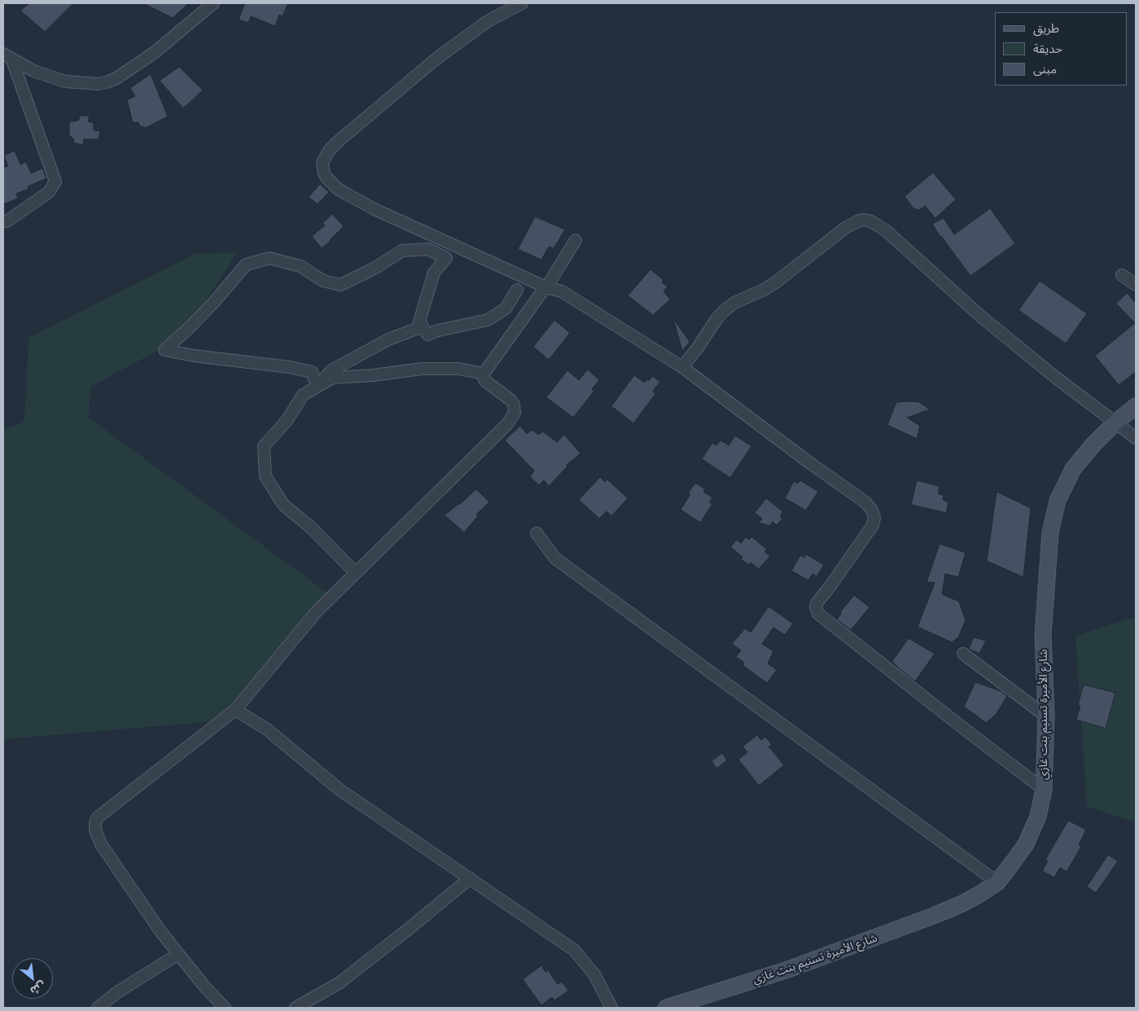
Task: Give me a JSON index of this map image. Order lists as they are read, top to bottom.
{
  "streets": {
    "main road": ["شارع الأميرة تسنيم بنت غازي"]
  },
  "legend": ["طريق", "حديقة", "مبنى"],
  "north": "bottom right"
}
